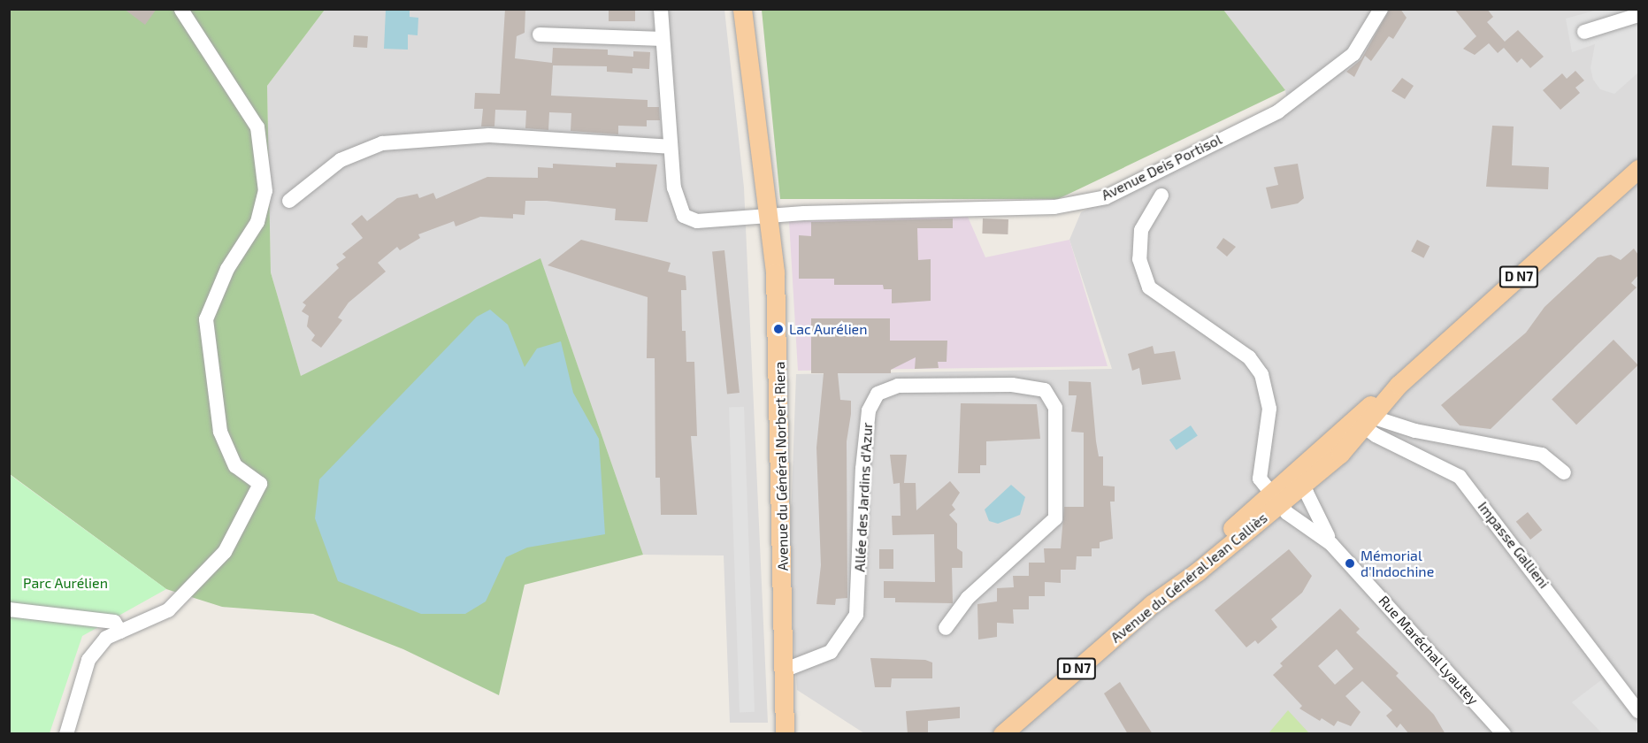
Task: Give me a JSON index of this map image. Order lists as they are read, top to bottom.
{
  "streets": {
    "main road": ["D N7", "Avenue du Général Norbert Riera", "Avenue du Général Jean Calliès"],
    "street": [
      "Avenue Deis Portisol",
      "Allée des Jardins d'Azur",
      "Impasse Gallieni",
      "Rue Maréchal Lyautey"
    ]
  },
  "crossings": [
    ["Avenue Deis Portisol", "Avenue du Général Norbert Riera"],
    ["D N7", "Impasse Gallieni"],
    ["D N7", "Avenue du Général Jean Calliès"],
    ["Avenue du Général Norbert Riera", "Allée des Jardins d'Azur"]
  ],
  "parks": ["Parc Aurélien"],
  "places": ["Lac Aurélien", "Mémorial d'Indochine"]
}
